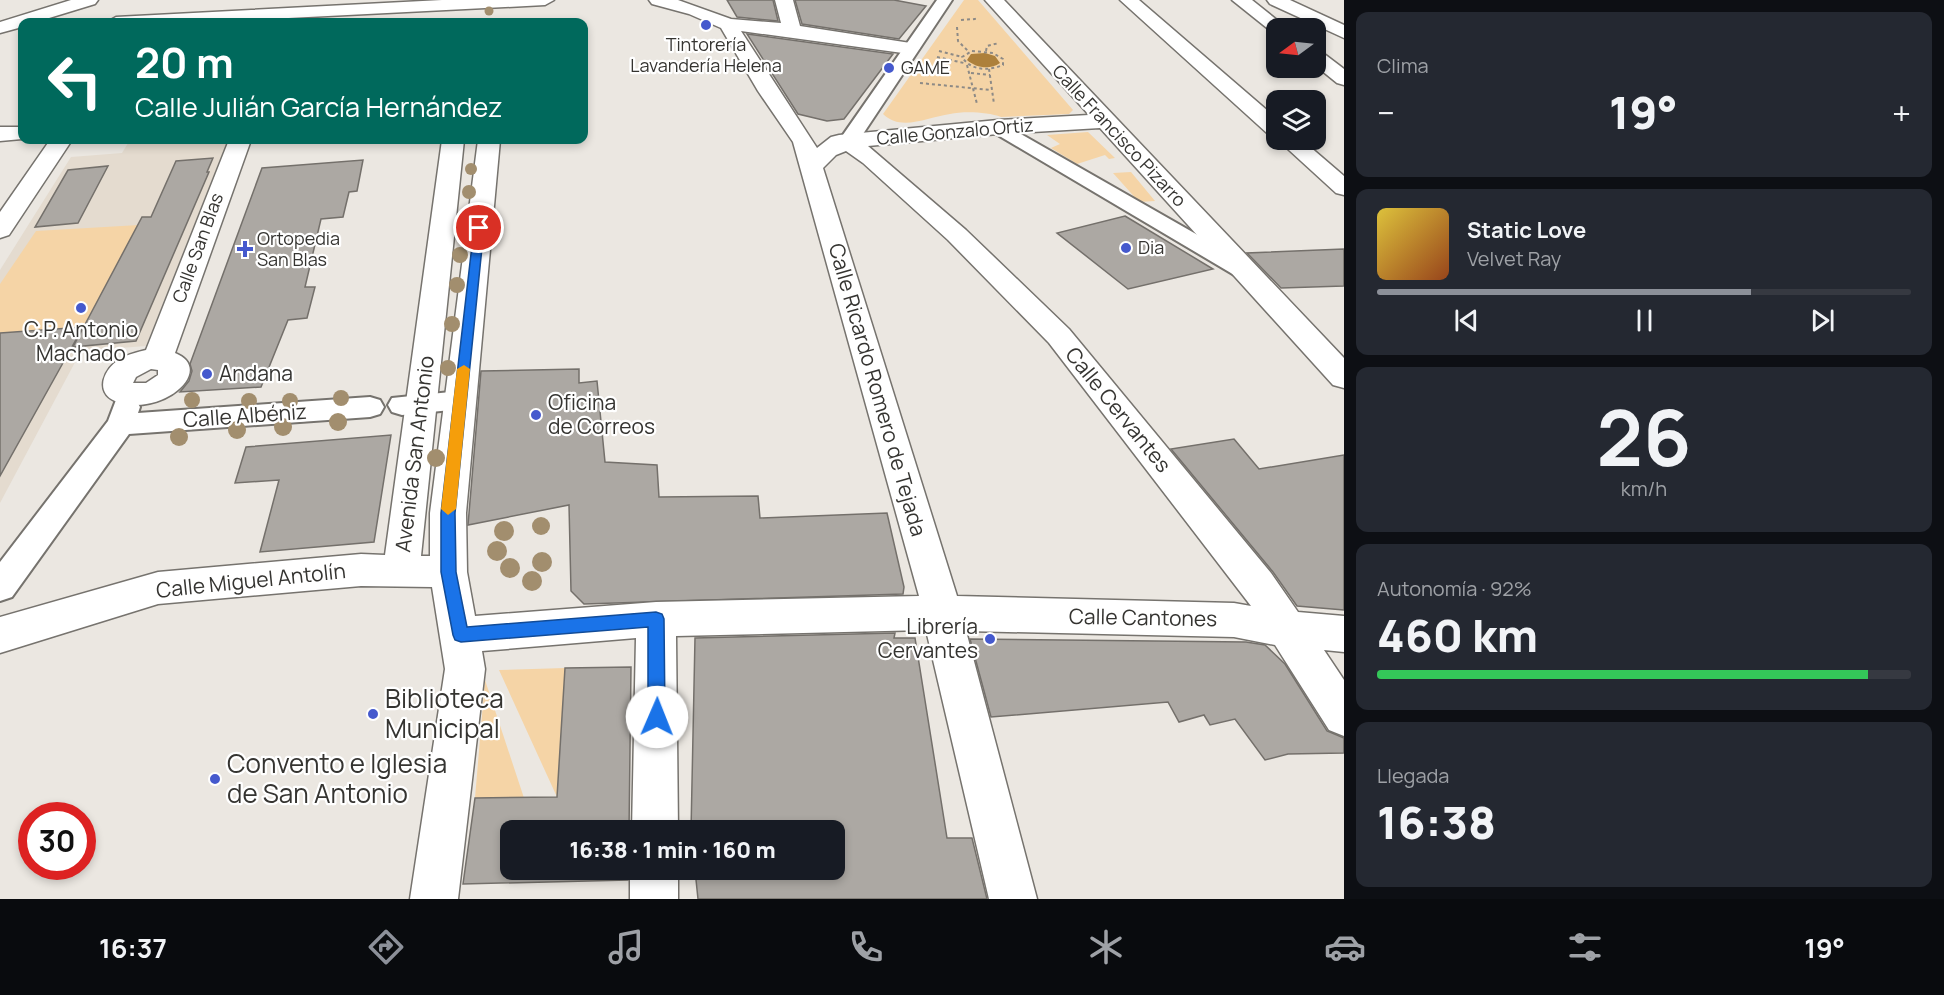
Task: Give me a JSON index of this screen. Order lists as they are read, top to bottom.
{
  "streets": {
    "street": [
      "Calle Gonzalo Ortiz",
      "Calle Francisco Pizarro",
      "Calle San Blas",
      "Calle Ricardo Romero de Tejada",
      "Calle Cervantes",
      "Calle Albéniz",
      "Avenida San Antonio",
      "Calle Miguel Antolín",
      "Calle Cantones"
    ]
  },
  "crossings": [
    ["Calle Gonzalo Ortiz", "Calle Francisco Pizarro"],
    ["Calle Gonzalo Ortiz", "Calle Cervantes"],
    ["Calle Ricardo Romero de Tejada", "Calle Cantones"],
    ["Calle Cervantes", "Calle Cantones"],
    ["Avenida San Antonio", "Calle Miguel Antolín"]
  ],
  "places": {
    "other": [
      "Tintorería Lavandería Helena",
      "GAME",
      "Dia",
      "C.P. Antonio Machado",
      "Andana",
      "Oficina de Correos",
      "Librería Cervantes",
      "Biblioteca Municipal",
      "Convento e Iglesia de San Antonio"
    ],
    "health": ["Ortopedia San Blas"]
  },
  "north": "left",
  "page": {
    "tile": [
      "Clima",
      ["26", "km/h"],
      ["Autonomía · 92%", "460 km"],
      ["Llegada", "16:38"]
    ],
    "turn": ["20 m", "Calle Julián García Hernández"],
    "heat": ["−", "19°", "+"],
    "song": ["Static Love", "Velvet Ray"],
    "limit": "30",
    "trip": "16:38 · 1 min · 160 m",
    "tabs": ["16:37", "19°"]
  }
}
